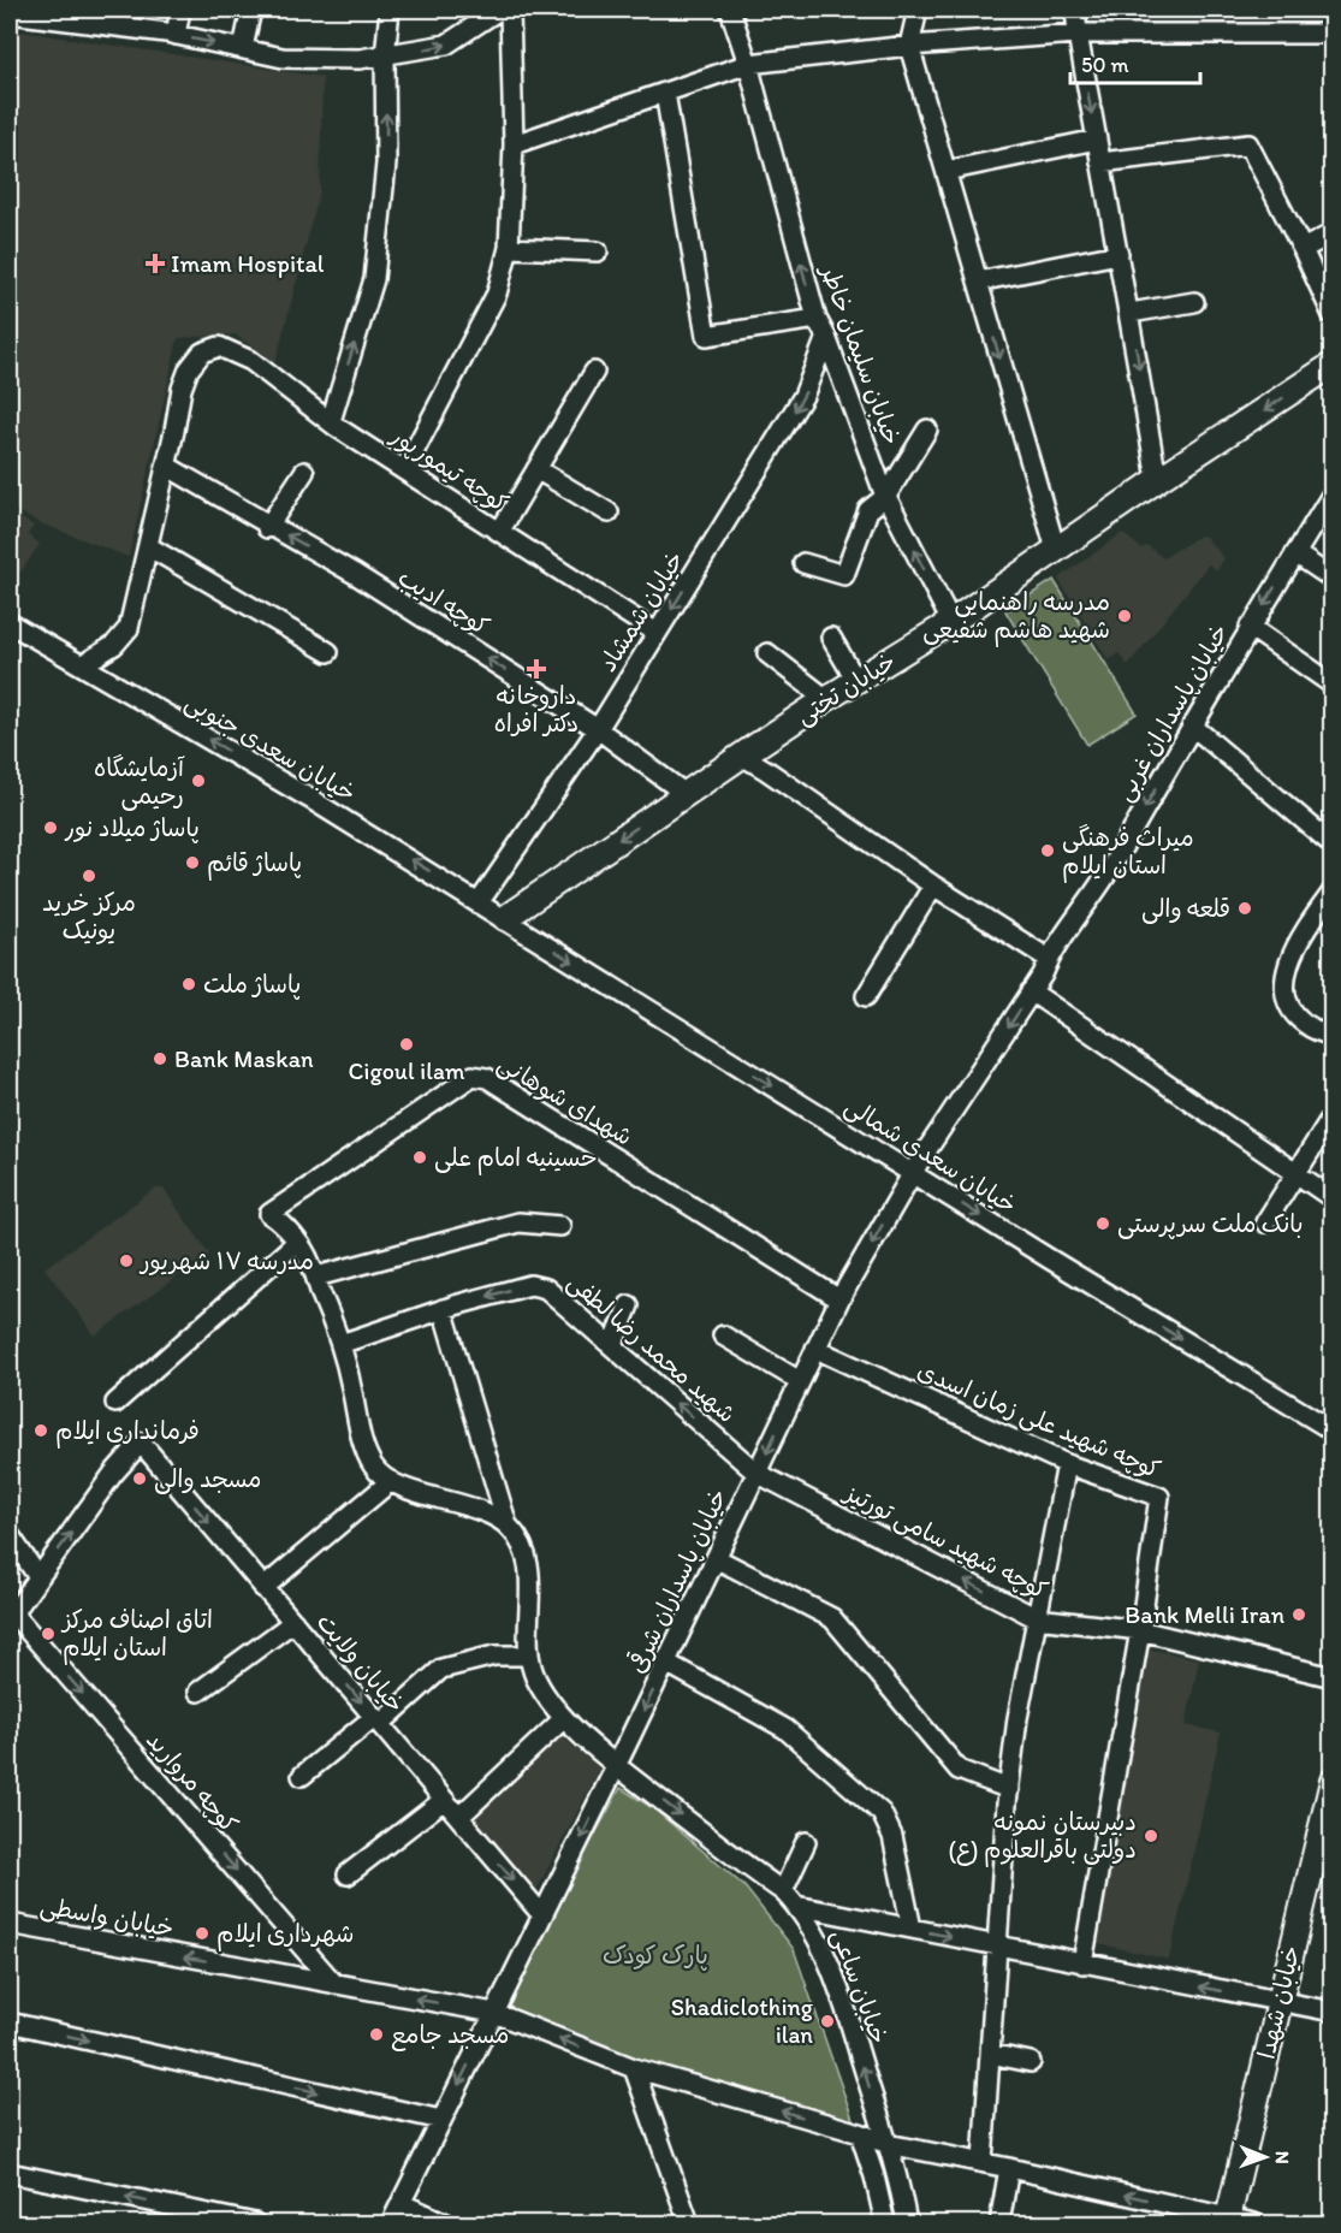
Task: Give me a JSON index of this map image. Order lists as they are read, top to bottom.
{
  "streets": {
    "main road": ["خیابان تختی", "خیابان شهدا"],
    "street": [
      "خیابان سلیمان خاطر",
      "کوچه تیمورپور",
      "کوچه ادیب",
      "خیابان شمشاد",
      "خیابان پاسداران غربی",
      "خیابان سعدی جنوبی",
      "شهدای شوهانی",
      "خیابان سعدی شمالی",
      "شهید محمد رضا لطفی",
      "کوچه شهید علی زمان اسدی",
      "کوچه شهید سامی تورتیز",
      "خیابان پاسداران شرقی",
      "خیابان ولایت",
      "کوچه مروارید",
      "خیابان واسطی",
      "خیابان ساعی"
    ]
  },
  "crossings": [
    ["خیابان سلیمان خاطر", "خیابان شمشاد"],
    ["خیابان سلیمان خاطر", "خیابان تختی"],
    ["کوچه تیمورپور", "کوچه ادیب"],
    ["کوچه تیمورپور", "خیابان شمشاد"],
    ["کوچه ادیب", "خیابان شمشاد"],
    ["کوچه ادیب", "خیابان تختی"],
    ["خیابان شمشاد", "خیابان سعدی جنوبی"],
    ["خیابان تختی", "خیابان سعدی جنوبی"],
    ["خیابان تختی", "خیابان سعدی شمالی"],
    ["خیابان پاسداران غربی", "خیابان سعدی شمالی"],
    ["خیابان پاسداران غربی", "خیابان پاسداران شرقی"],
    ["خیابان سعدی جنوبی", "خیابان سعدی شمالی"],
    ["شهدای شوهانی", "خیابان پاسداران شرقی"],
    ["خیابان سعدی شمالی", "خیابان پاسداران شرقی"],
    ["شهید محمد رضا لطفی", "کوچه شهید سامی تورتیز"],
    ["شهید محمد رضا لطفی", "خیابان پاسداران شرقی"],
    ["کوچه شهید علی زمان اسدی", "کوچه شهید سامی تورتیز"],
    ["کوچه شهید علی زمان اسدی", "خیابان پاسداران شرقی"],
    ["کوچه شهید سامی تورتیز", "خیابان پاسداران شرقی"],
    ["خیابان پاسداران شرقی", "خیابان ولایت"],
    ["خیابان پاسداران شرقی", "خیابان واسطی"],
    ["خیابان پاسداران شرقی", "خیابان ساعی"],
    ["کوچه مروارید", "خیابان واسطی"],
    ["خیابان واسطی", "خیابان ساعی"],
    ["خیابان واسطی", "خیابان شهدا"]
  ],
  "one_way": [
    "کوچه ادیب",
    "خیابان شمشاد",
    "خیابان تختی",
    "خیابان پاسداران غربی",
    "خیابان سعدی شمالی",
    "شهید محمد رضا لطفی",
    "کوچه مروارید"
  ],
  "parks": ["پارک کودک"],
  "places": {
    "health": ["Imam Hospital", "داروخانه دکتر افراه"],
    "other": [
      "مدرسه راهنمایی شهید هاشم شفیعی",
      "آزمایشگاه رحیمی",
      "پاساژ میلاد نور",
      "میراث فرهنگی استان ایلام",
      "پاساژ قائم",
      "مرکز خرید یونیک",
      "قلعه والی",
      "پاساژ ملت",
      "Cigoul ilam",
      "Bank Maskan",
      "حسینیه امام علی",
      "بانک ملت سرپرستی",
      "مدرسه ۱۷ شهریور",
      "فرمانداری ایلام",
      "مسجد والی",
      "Bank Melli Iran",
      "اتاق اصناف مرکز استان ایلام",
      "دبیرستان نمونه دولتی باقرالعلوم (ع)",
      "شهرداری ایلام",
      "Shadiclothing ilan",
      "مسجد جامع"
    ]
  },
  "scale_bar": "50 m",
  "north": "right"
}
